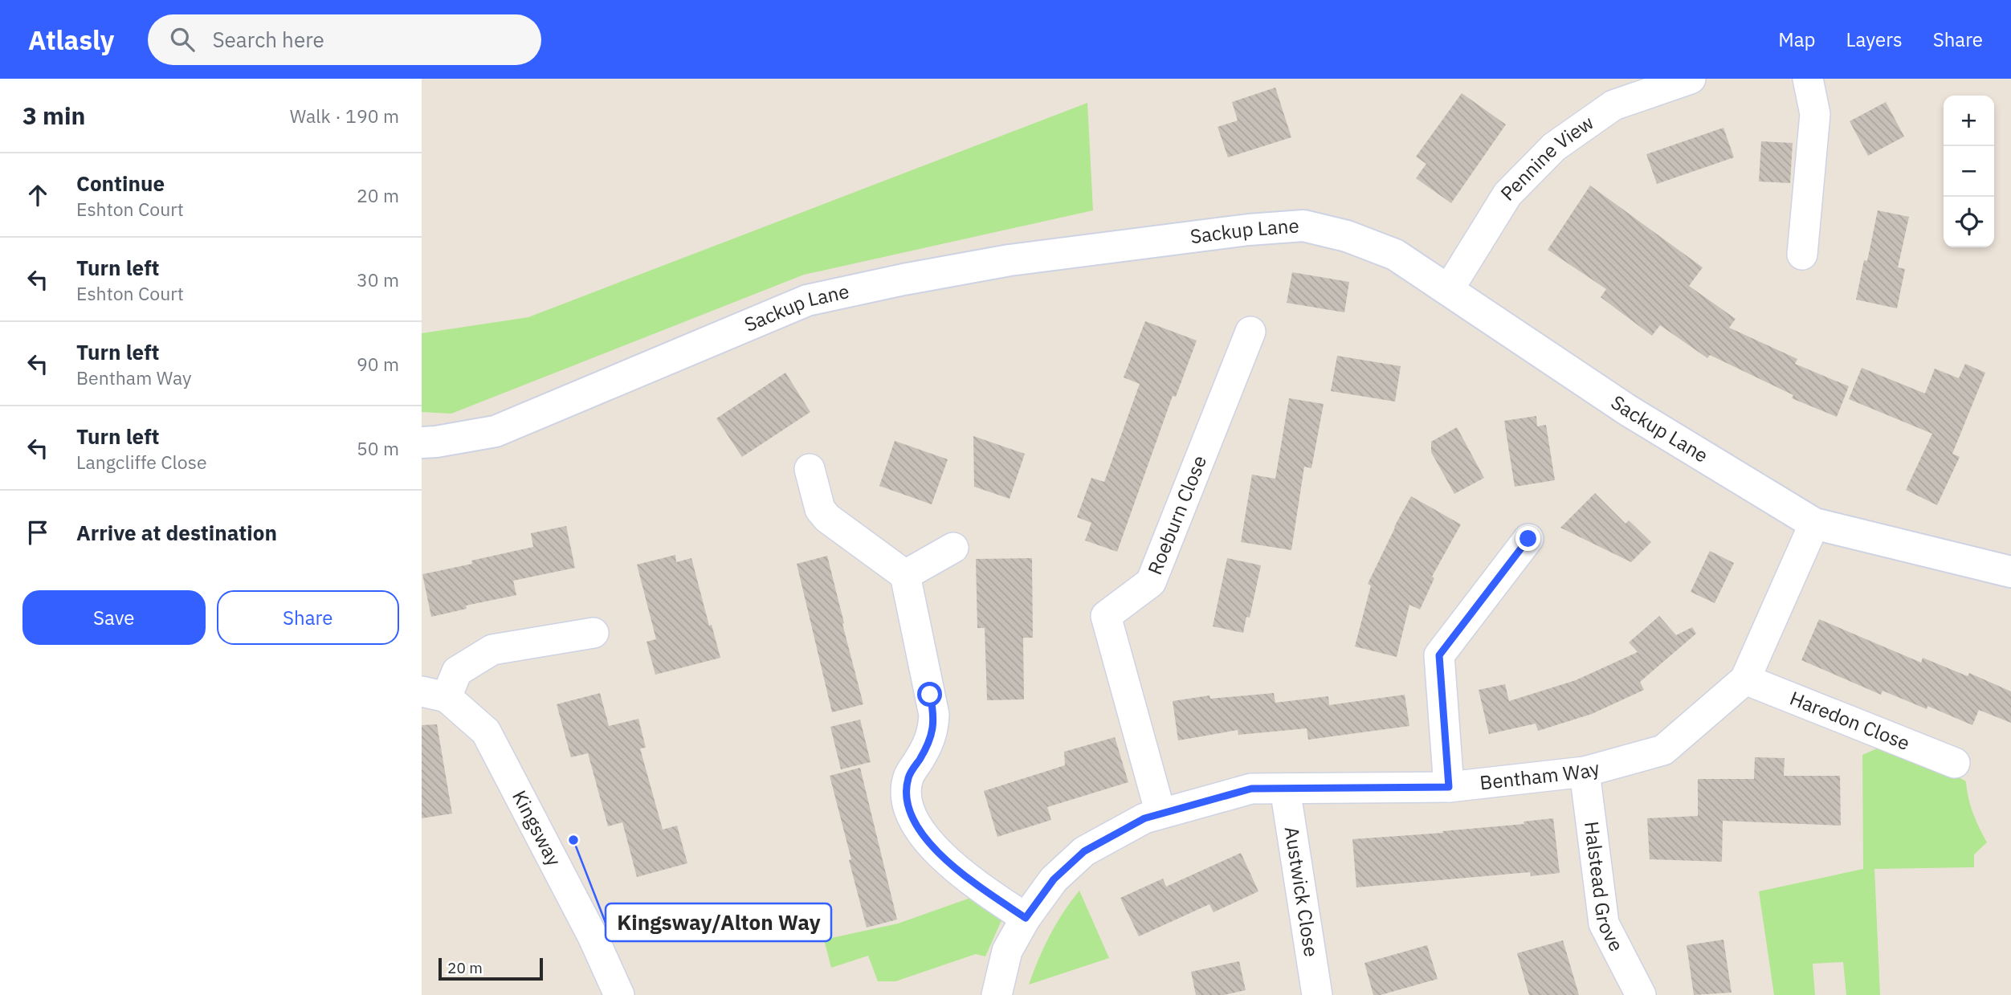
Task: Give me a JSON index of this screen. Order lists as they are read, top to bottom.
{
  "streets": {
    "street": [
      "Pennine View",
      "Sackup Lane",
      "Roeburn Close",
      "Haredon Close",
      "Bentham Way",
      "Kingsway",
      "Halstead Grove",
      "Austwick Close"
    ]
  },
  "crossings": [
    ["Pennine View", "Sackup Lane"],
    ["Sackup Lane", "Bentham Way"],
    ["Roeburn Close", "Bentham Way"],
    ["Haredon Close", "Bentham Way"],
    ["Bentham Way", "Halstead Grove"],
    ["Bentham Way", "Austwick Close"]
  ],
  "places": ["Kingsway/Alton Way"],
  "scale_bar": "20 m",
  "page": {
    "header": "Atlasly",
    "search": "Search here",
    "nav": ["Map", "Layers", "Share"],
    "heading": ["3 min", "Walk · 190 m"],
    "map_buttons": ["+", "−"],
    "list": [
      ["Continue", "Eshton Court", "20 m"],
      ["Turn left", "Eshton Court", "30 m"],
      ["Turn left", "Bentham Way", "90 m"],
      ["Turn left", "Langcliffe Close", "50 m"],
      "Arrive at destination"
    ],
    "buttons": ["Save", "Share"],
    "scale": "20 m"
  }
}
